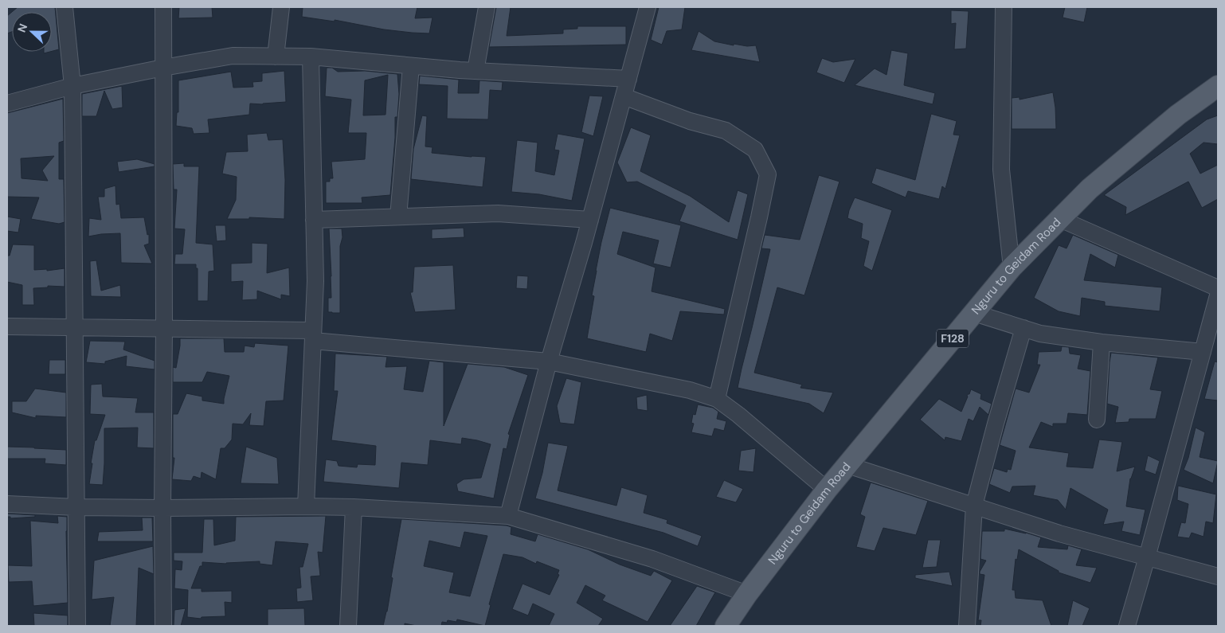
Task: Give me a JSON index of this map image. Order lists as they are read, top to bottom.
{
  "streets": {
    "main road": ["Nguru to Geidam Road", "F128"]
  },
  "north": "left"
}
